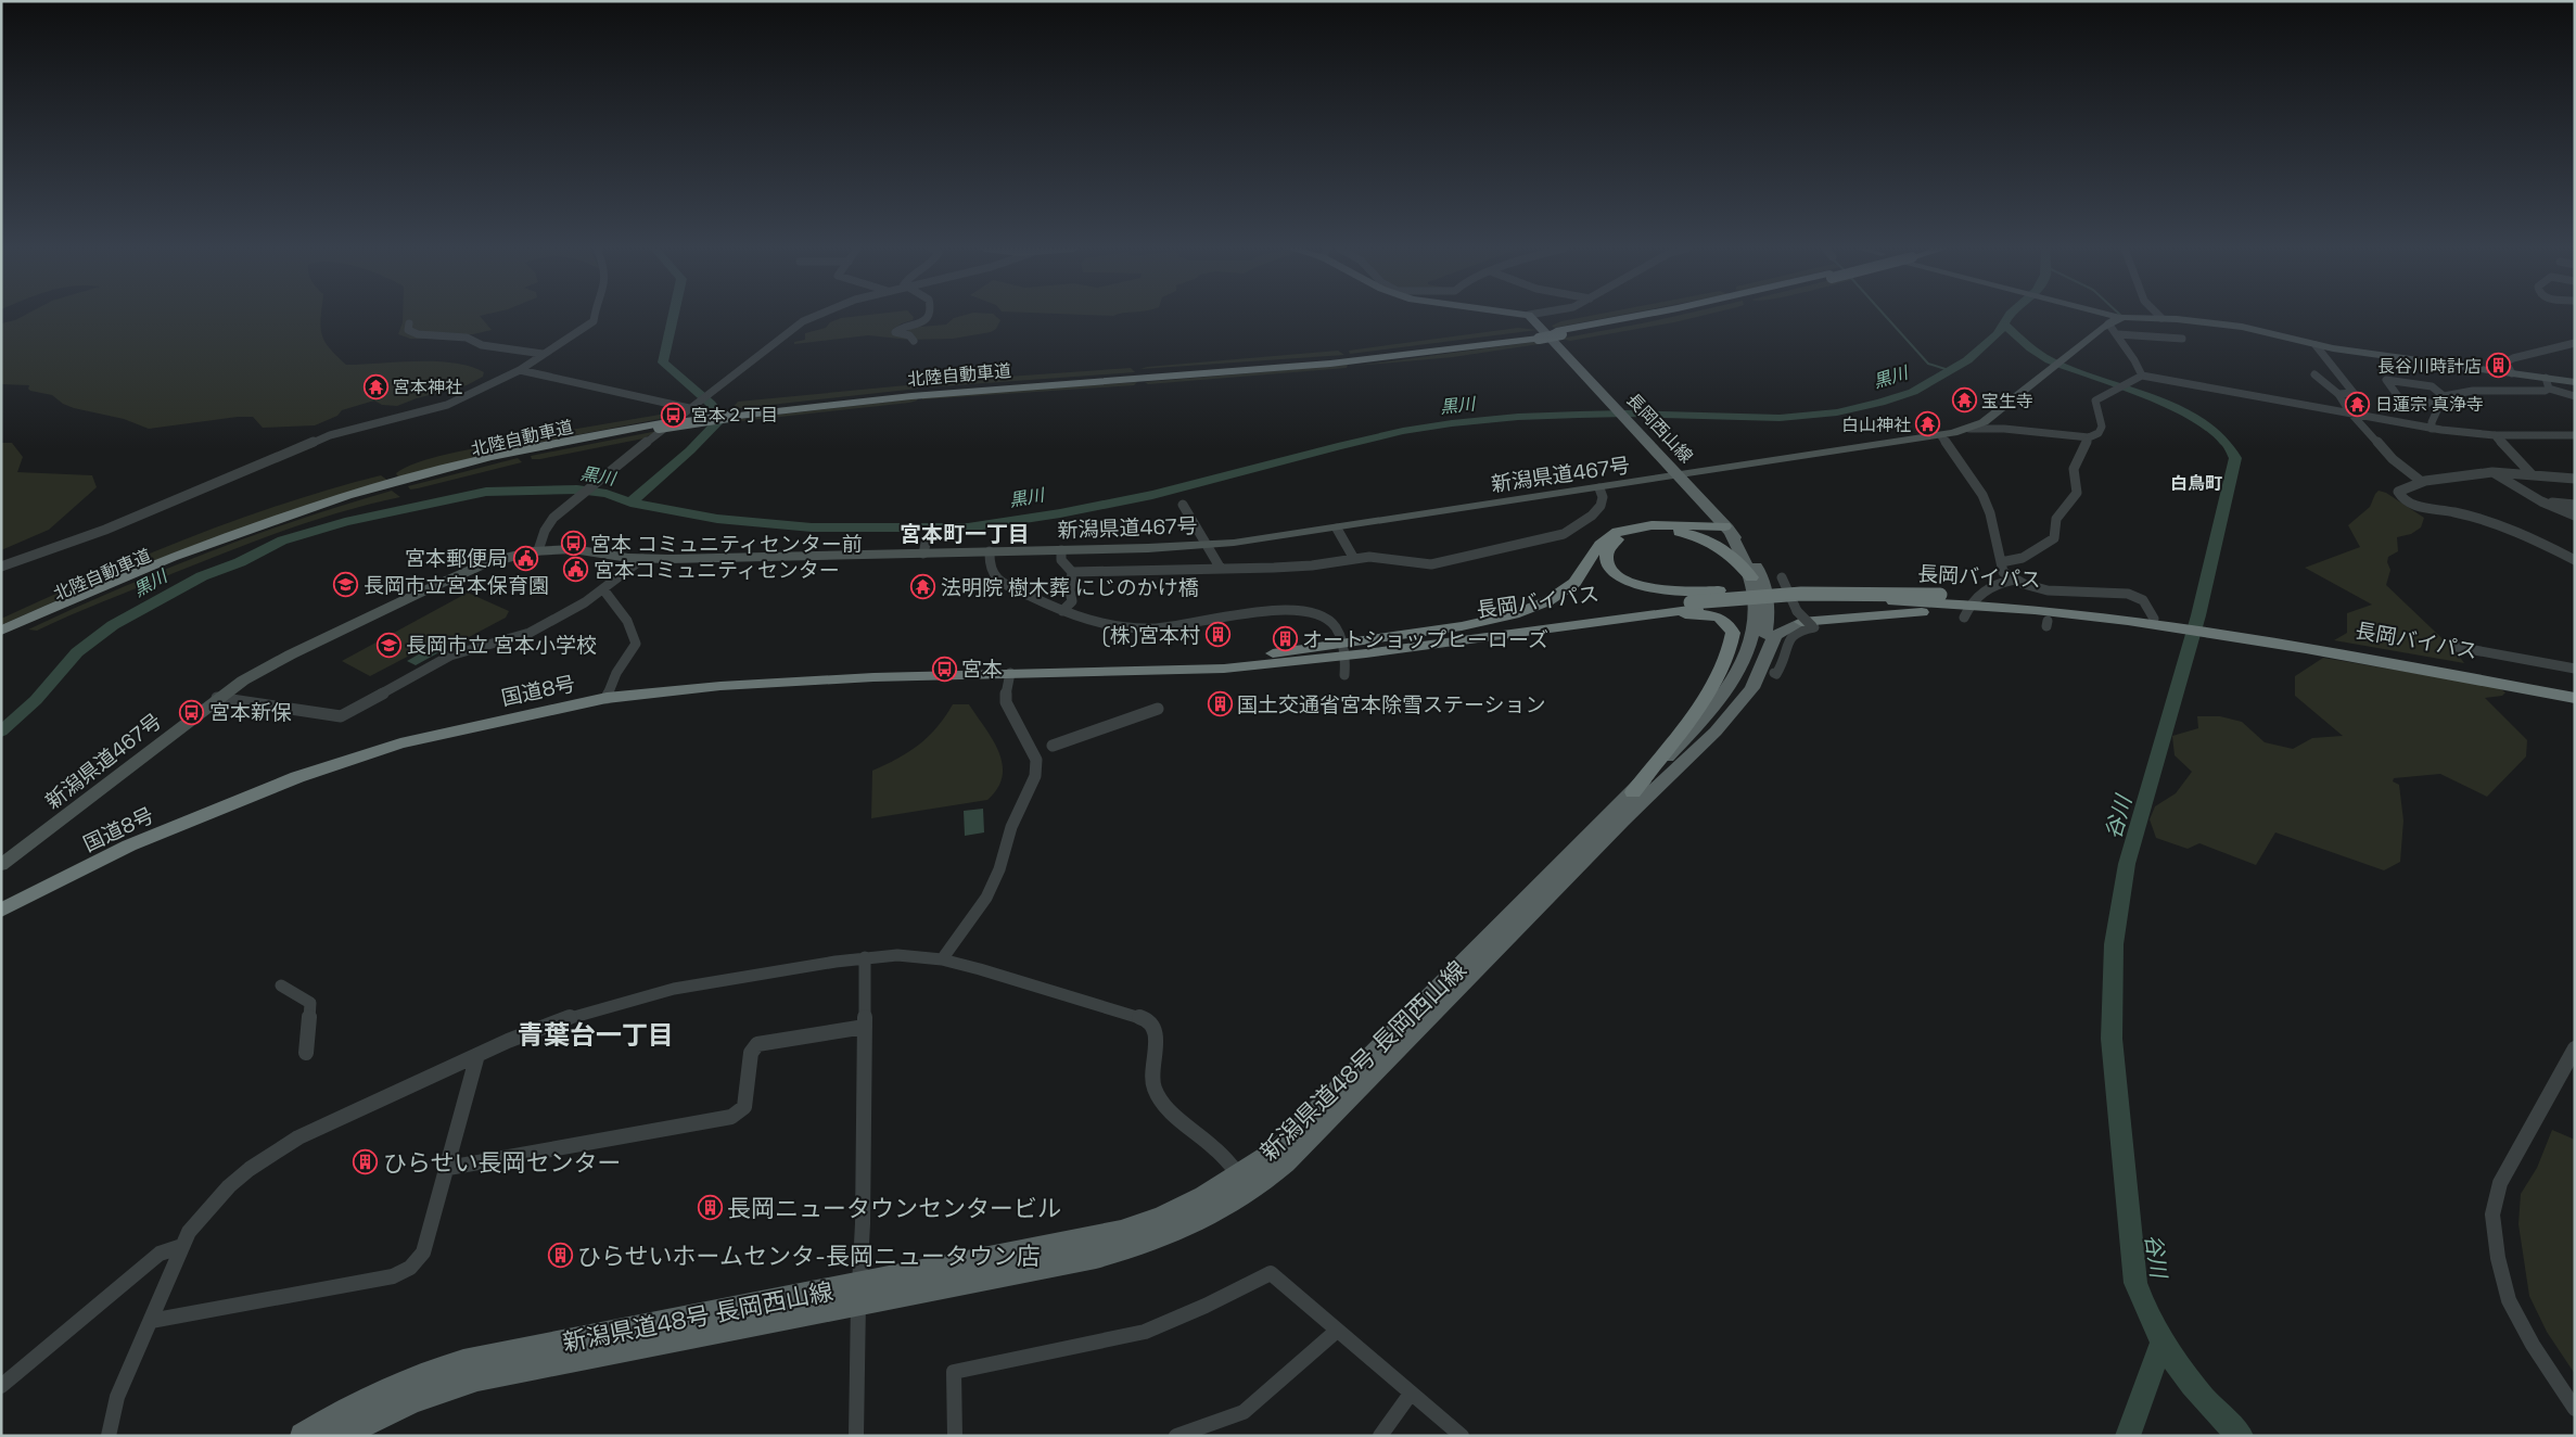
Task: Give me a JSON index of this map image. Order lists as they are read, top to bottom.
{
  "streets": {
    "highway": ["北陸自動車道", "長岡バイパス", "国道8号"],
    "main road": ["長岡西山線", "新潟県道467号", "新潟県道48号 長岡西山線"]
  },
  "crossings": [
    ["長岡西山線", "新潟県道467号"],
    ["長岡西山線", "新潟県道48号 長岡西山線"],
    ["長岡バイパス", "国道8号"]
  ],
  "districts": ["白鳥町", "宮本町一丁目", "青葉台一丁目"],
  "water": ["黒川", "谷川"],
  "places": {
    "building": [
      "長谷川時計店",
      "(株)宮本村",
      "オートショップヒーローズ",
      "国土交通省宮本除雪ステーション",
      "ひらせい長岡センター",
      "長岡ニュータウンセンタービル",
      "ひらせいホームセンタ-長岡ニュータウン店"
    ],
    "temple": [
      "宮本神社",
      "宝生寺",
      "日蓮宗 真浄寺",
      "白山神社",
      "法明院 樹木葬 にじのかけ橋"
    ],
    "bus stop": [
      "宮本２丁目",
      "宮本 コミュニティセンター前",
      "宮本",
      "宮本新保"
    ],
    "public building": ["宮本郵便局", "宮本コミュニティセンター"],
    "school or university": ["長岡市立宮本保育園", "長岡市立 宮本小学校"]
  }
}
